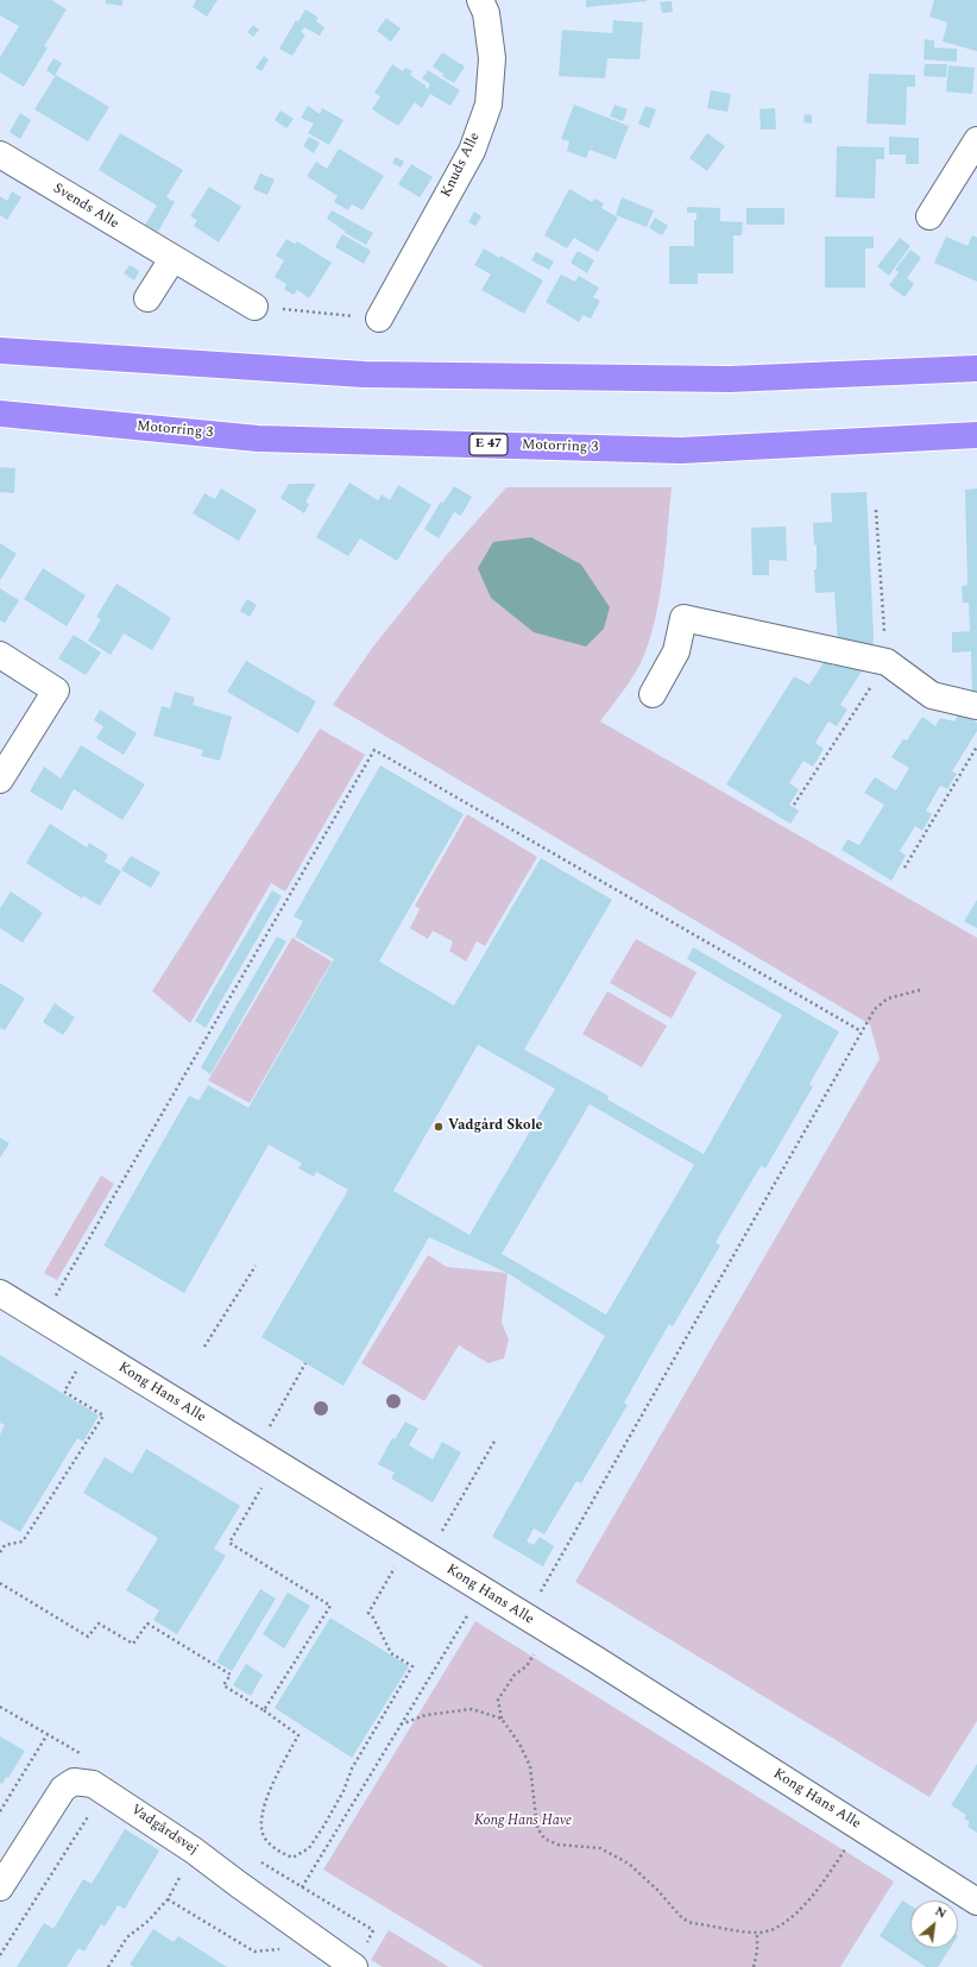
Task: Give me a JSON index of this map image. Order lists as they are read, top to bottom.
{
  "streets": {
    "highway": ["Motorring 3", "E 47"],
    "street": [
      "Knuds Alle",
      "Svends Alle",
      "Kong Hans Alle",
      "Vadgårdsvej"
    ]
  },
  "parks": ["Kong Hans Have"],
  "places": ["Vadgård Skole"],
  "north": "top right"
}
